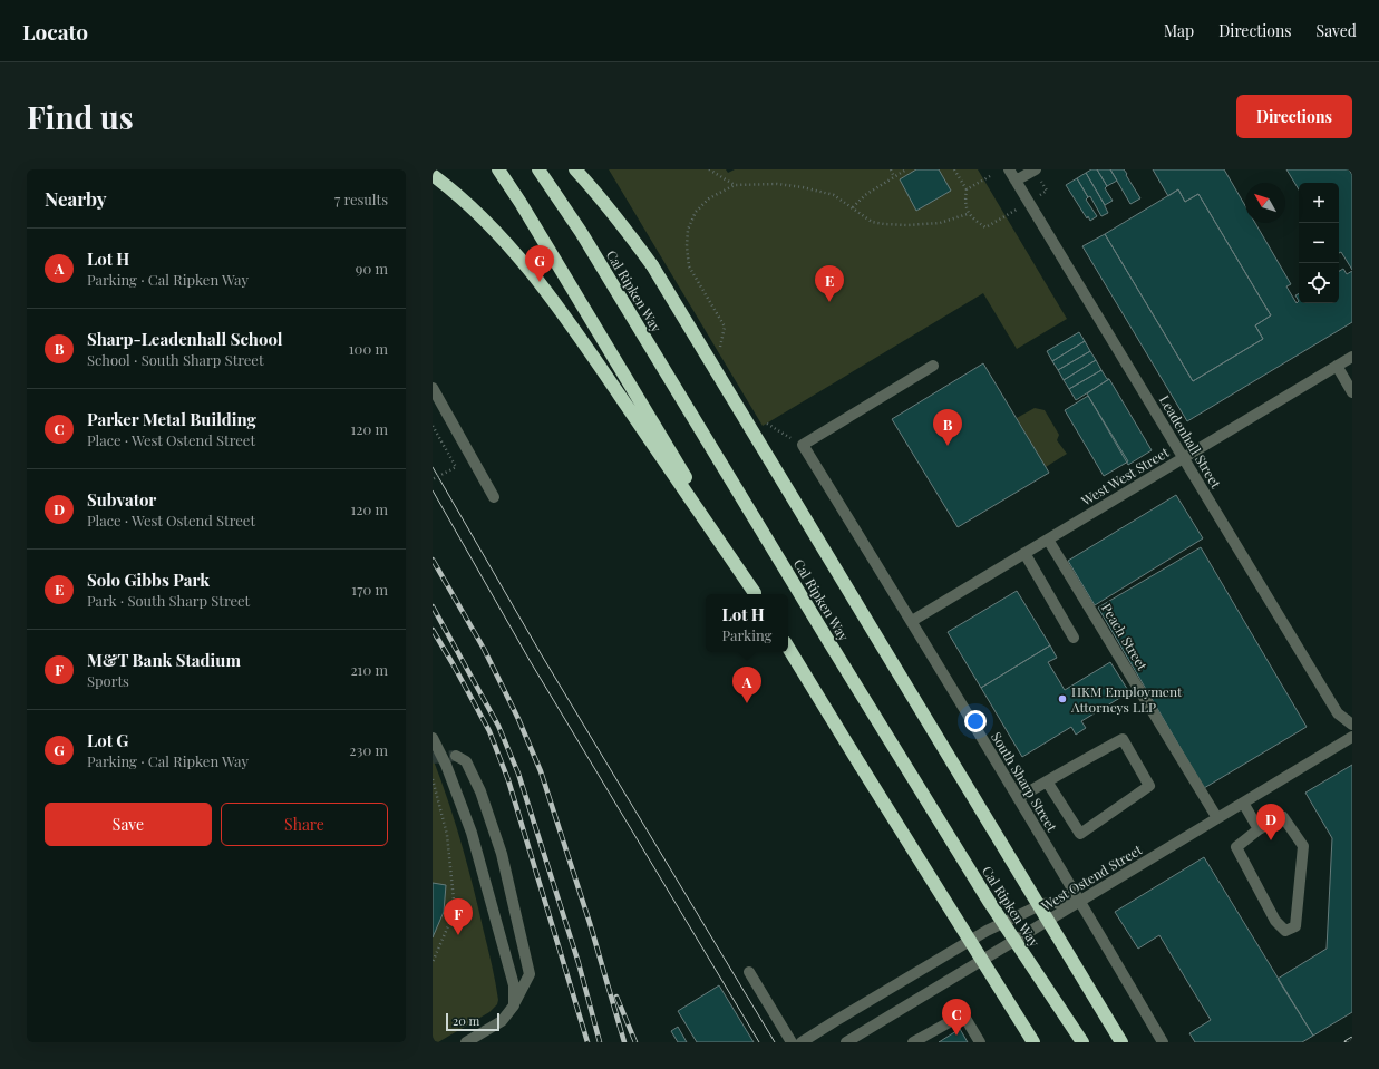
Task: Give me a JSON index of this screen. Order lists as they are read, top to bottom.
{
  "streets": {
    "highway": ["Cal Ripken Way"],
    "street": [
      "Leadenhall Street",
      "West West Street",
      "Peach Street",
      "South Sharp Street",
      "West Ostend Street"
    ]
  },
  "crossings": [
    ["Leadenhall Street", "West West Street"],
    ["West West Street", "Peach Street"],
    ["West West Street", "South Sharp Street"],
    ["Peach Street", "West Ostend Street"],
    ["South Sharp Street", "West Ostend Street"]
  ],
  "places": ["HKM Employment Attorneys LLP"],
  "scale_bar": "20 m",
  "north": "top left",
  "page": {
    "header": "Locato",
    "nav": ["Map", "Directions", "Saved"],
    "buttons": [
      "Directions",
      ["Save", "Share"]
    ],
    "title": "Find us",
    "heading": ["Nearby", "7 results"],
    "map_buttons": ["+", "−"],
    "list": [
      {
        "mark": "A",
        "name": "Lot H",
        "note": "Parking · Cal Ripken Way",
        "value": "90 m"
      },
      {
        "mark": "B",
        "name": "Sharp-Leadenhall School",
        "note": "School · South Sharp Street",
        "value": "100 m"
      },
      {
        "mark": "C",
        "name": "Parker Metal Building",
        "note": "Place · West Ostend Street",
        "value": "120 m"
      },
      {
        "mark": "D",
        "name": "Subvator",
        "note": "Place · West Ostend Street",
        "value": "120 m"
      },
      {
        "mark": "E",
        "name": "Solo Gibbs Park",
        "note": "Park · South Sharp Street",
        "value": "170 m"
      },
      {
        "mark": "F",
        "name": "M&T Bank Stadium",
        "note": "Sports",
        "value": "210 m"
      },
      {
        "mark": "G",
        "name": "Lot G",
        "note": "Parking · Cal Ripken Way",
        "value": "230 m"
      }
    ],
    "pins": [
      "G",
      "E",
      "B",
      "A",
      "D",
      "F",
      "C"
    ],
    "popup": ["Lot H", "Parking"],
    "scale": "20 m"
  }
}
